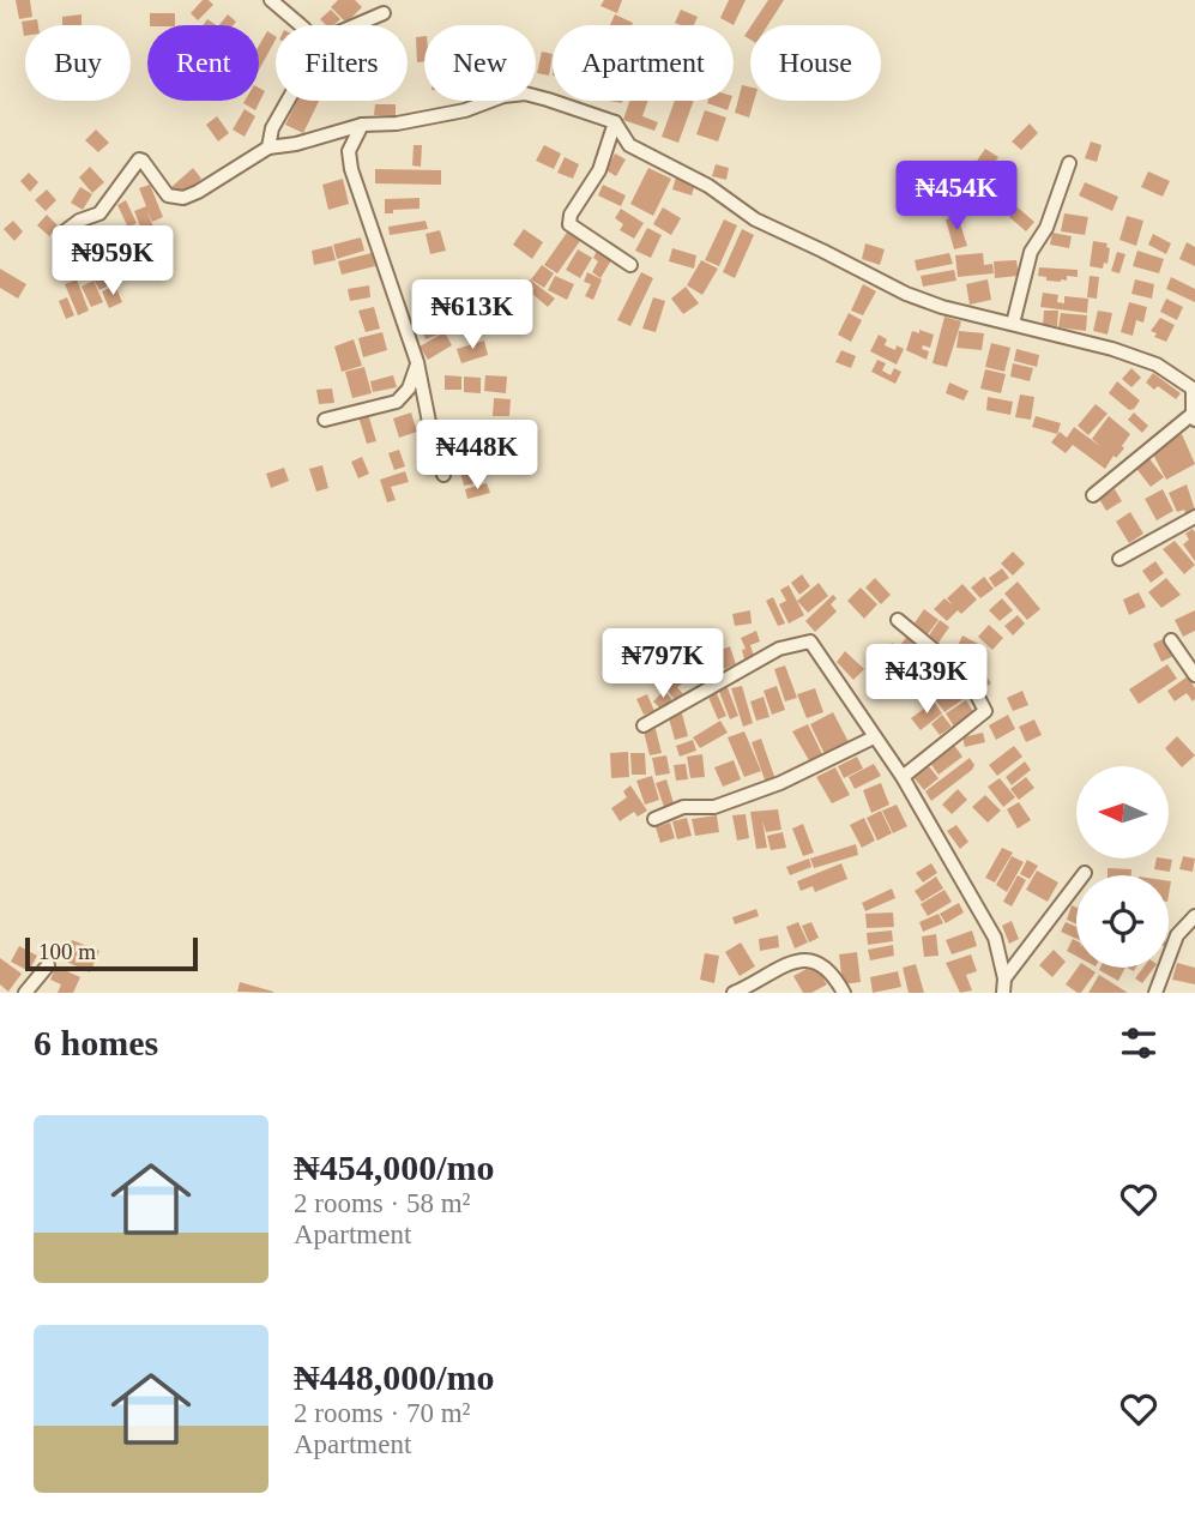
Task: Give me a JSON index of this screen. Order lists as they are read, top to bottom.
{
  "scale_bar": "100 m",
  "north": "left",
  "page": {
    "chip": [
      "Buy",
      "Rent",
      "Filters",
      "New",
      "Apartment",
      "House"
    ],
    "price": [
      "₦454K",
      "₦959K",
      "₦613K",
      "₦448K",
      "₦797K",
      "₦439K"
    ],
    "scale": "100 m",
    "heading": "6 homes",
    "list": [
      {
        "name": "₦454,000/mo",
        "note": "2 rooms · 58 m² · Apartment"
      },
      {
        "name": "₦448,000/mo",
        "note": "2 rooms · 70 m² · Apartment"
      }
    ]
  }
}
